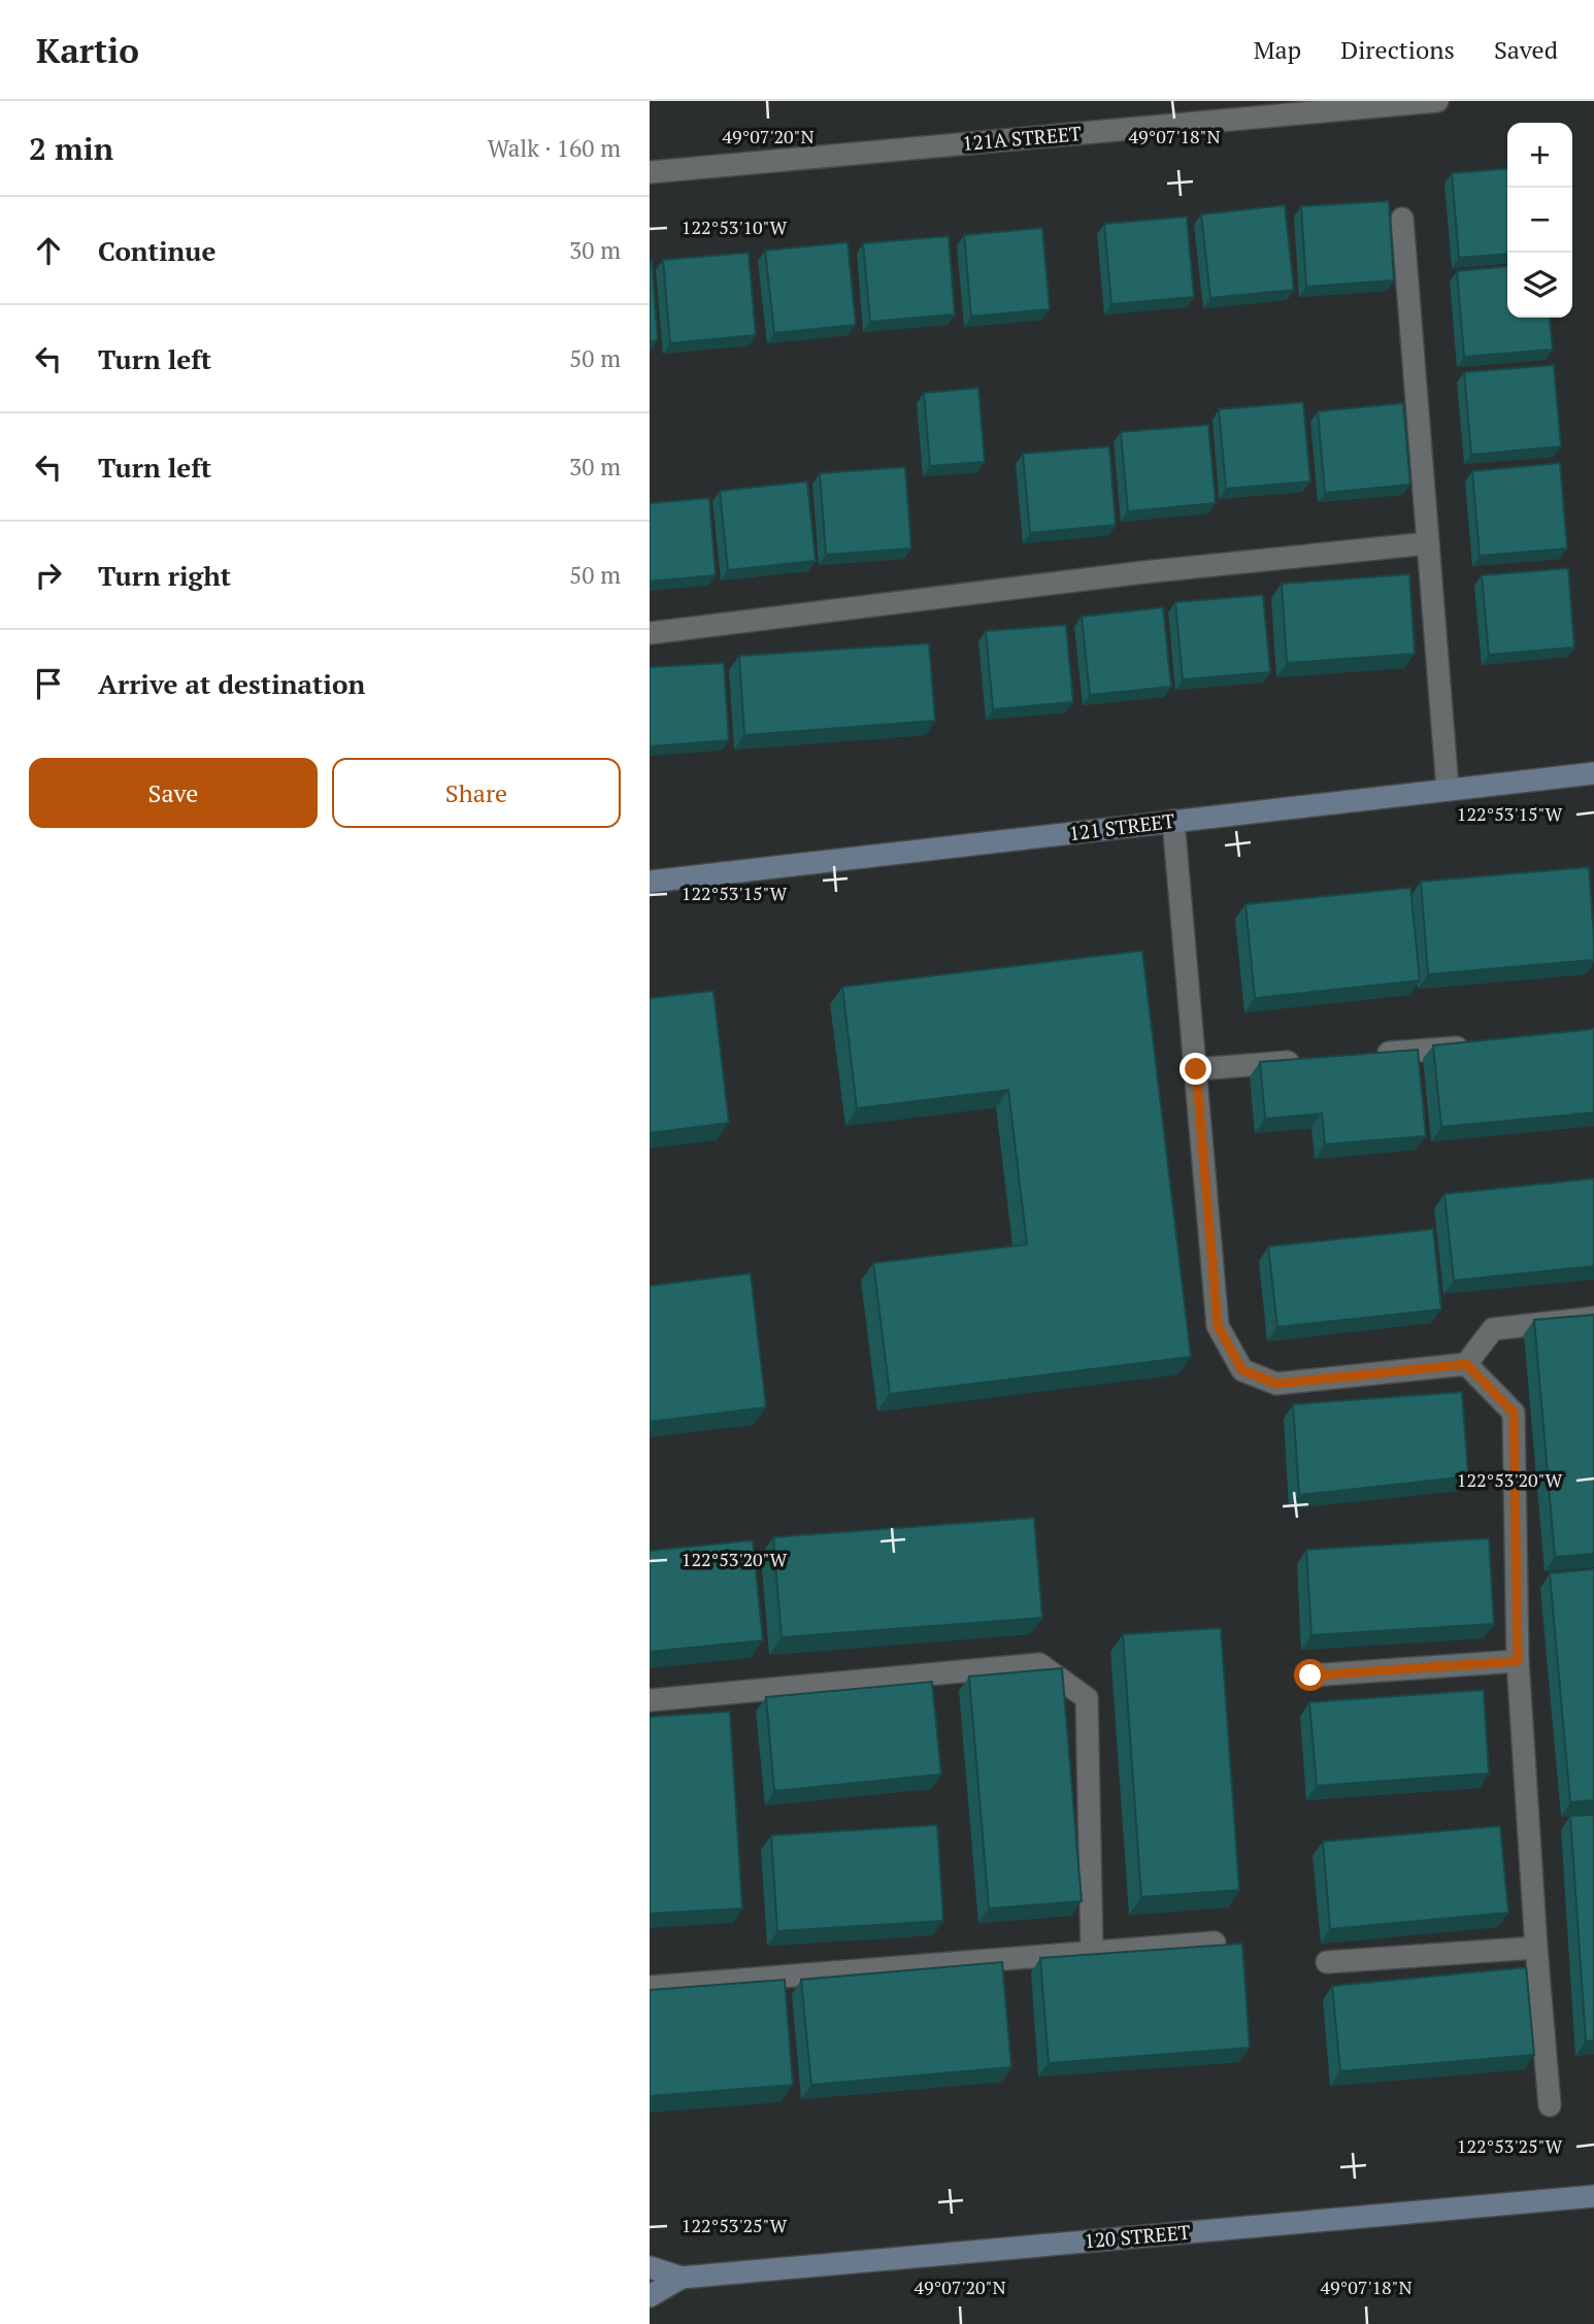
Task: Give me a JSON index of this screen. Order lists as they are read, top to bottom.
{
  "streets": {
    "main road": ["121 STREET", "120 STREET"],
    "street": ["121A STREET"]
  },
  "page": {
    "header": "Kartio",
    "nav": ["Map", "Directions", "Saved"],
    "heading": ["2 min", "Walk · 160 m"],
    "map_buttons": ["+", "−"],
    "list": [
      ["Continue", "30 m"],
      ["Turn left", "50 m"],
      ["Turn left", "30 m"],
      ["Turn right", "50 m"],
      "Arrive at destination"
    ],
    "buttons": ["Save", "Share"]
  },
  "coordinates": [
    "49°07'20\"N",
    "49°07'18\"N",
    "122°53'10\"W",
    "122°53'15\"W",
    "122°53'20\"W",
    "122°53'25\"W"
  ]
}
